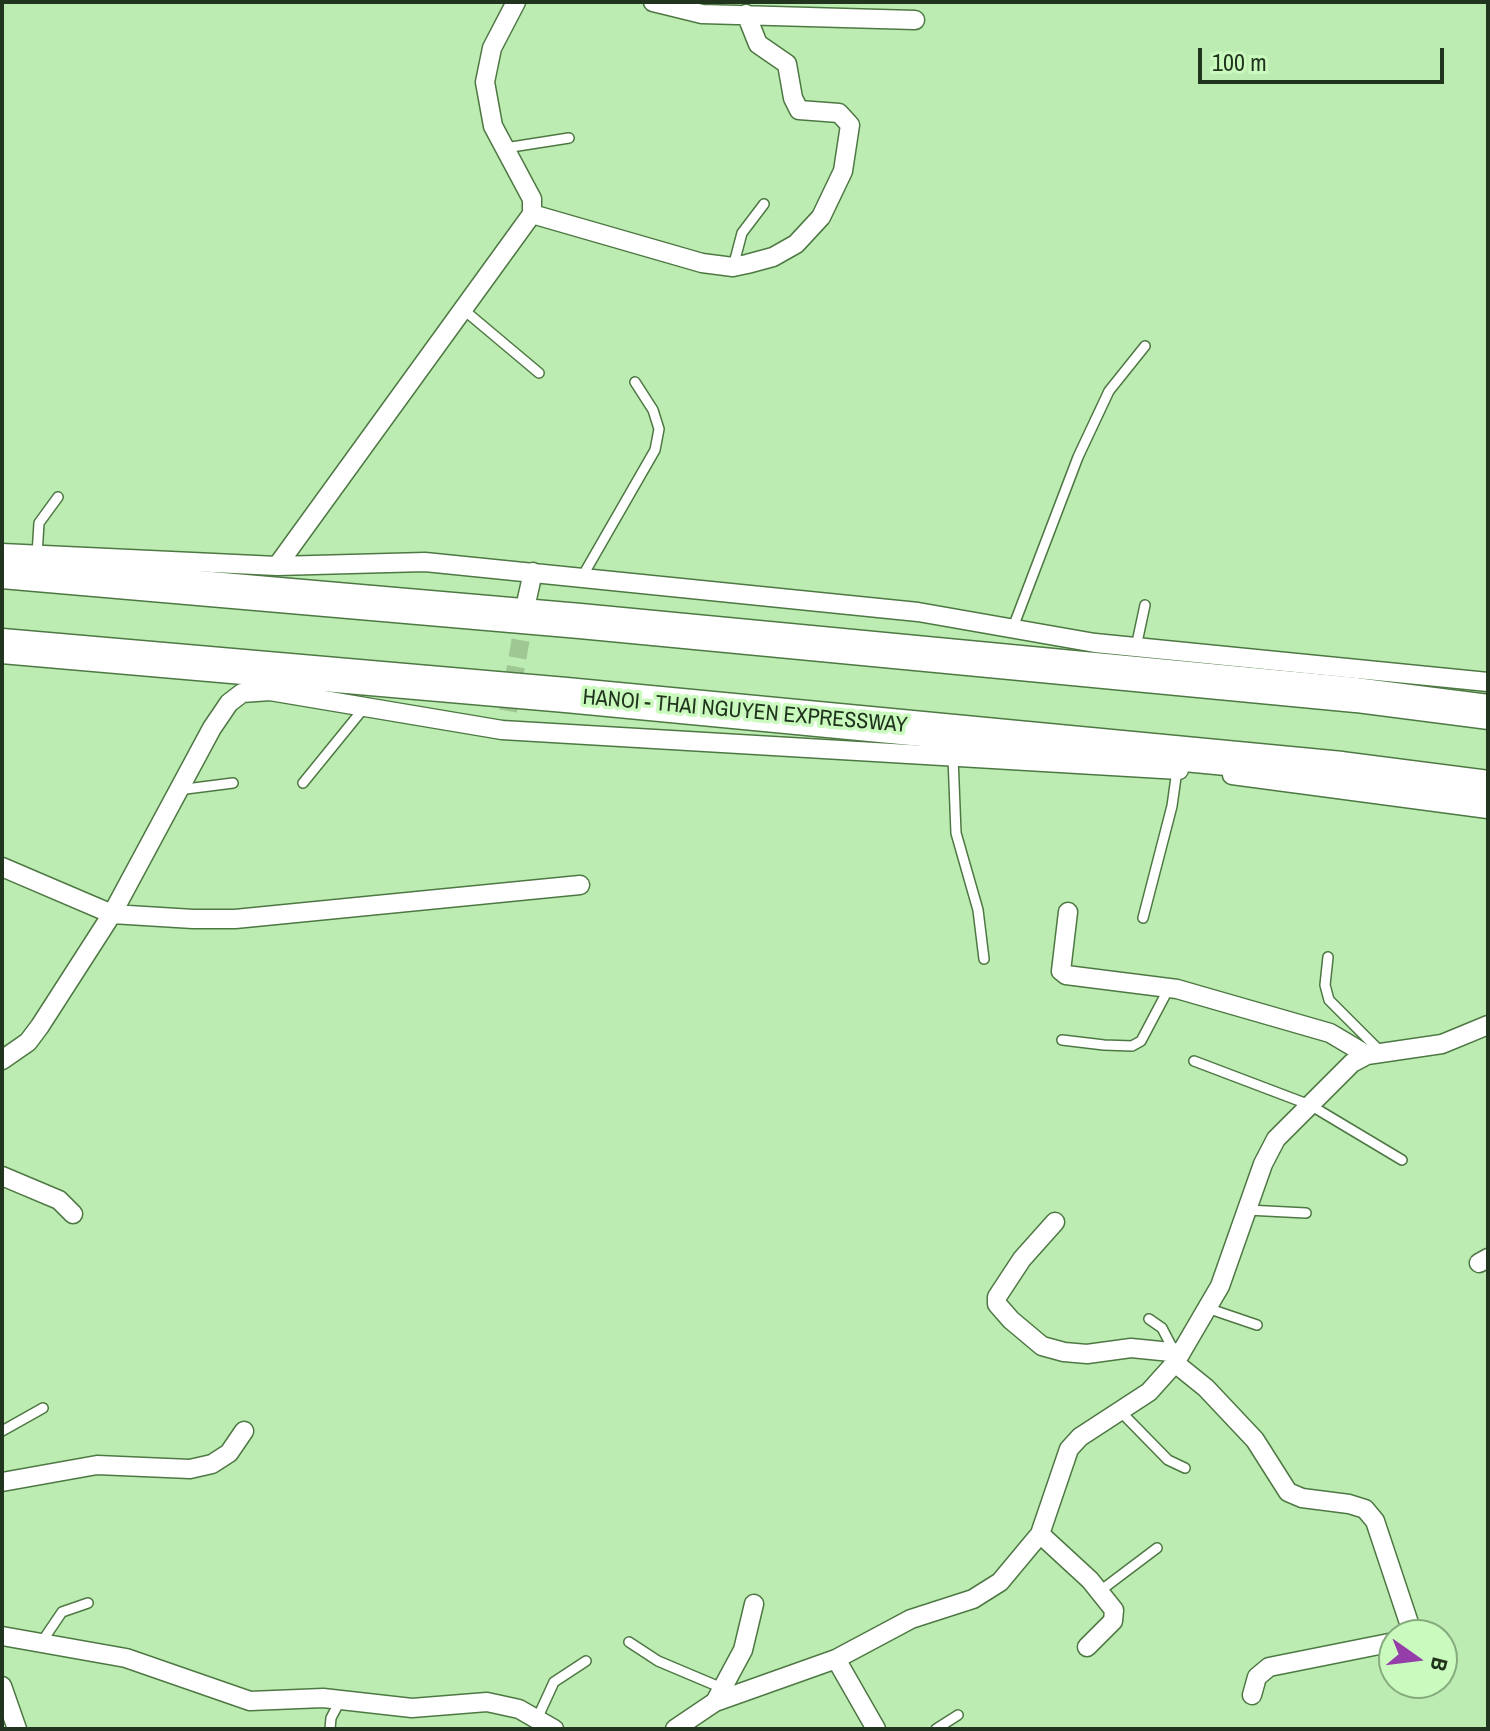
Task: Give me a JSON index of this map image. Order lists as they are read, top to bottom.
{
  "streets": {
    "highway": ["HANOI - THAI NGUYEN EXPRESSWAY"]
  },
  "scale_bar": "100 m",
  "north": "right"
}
